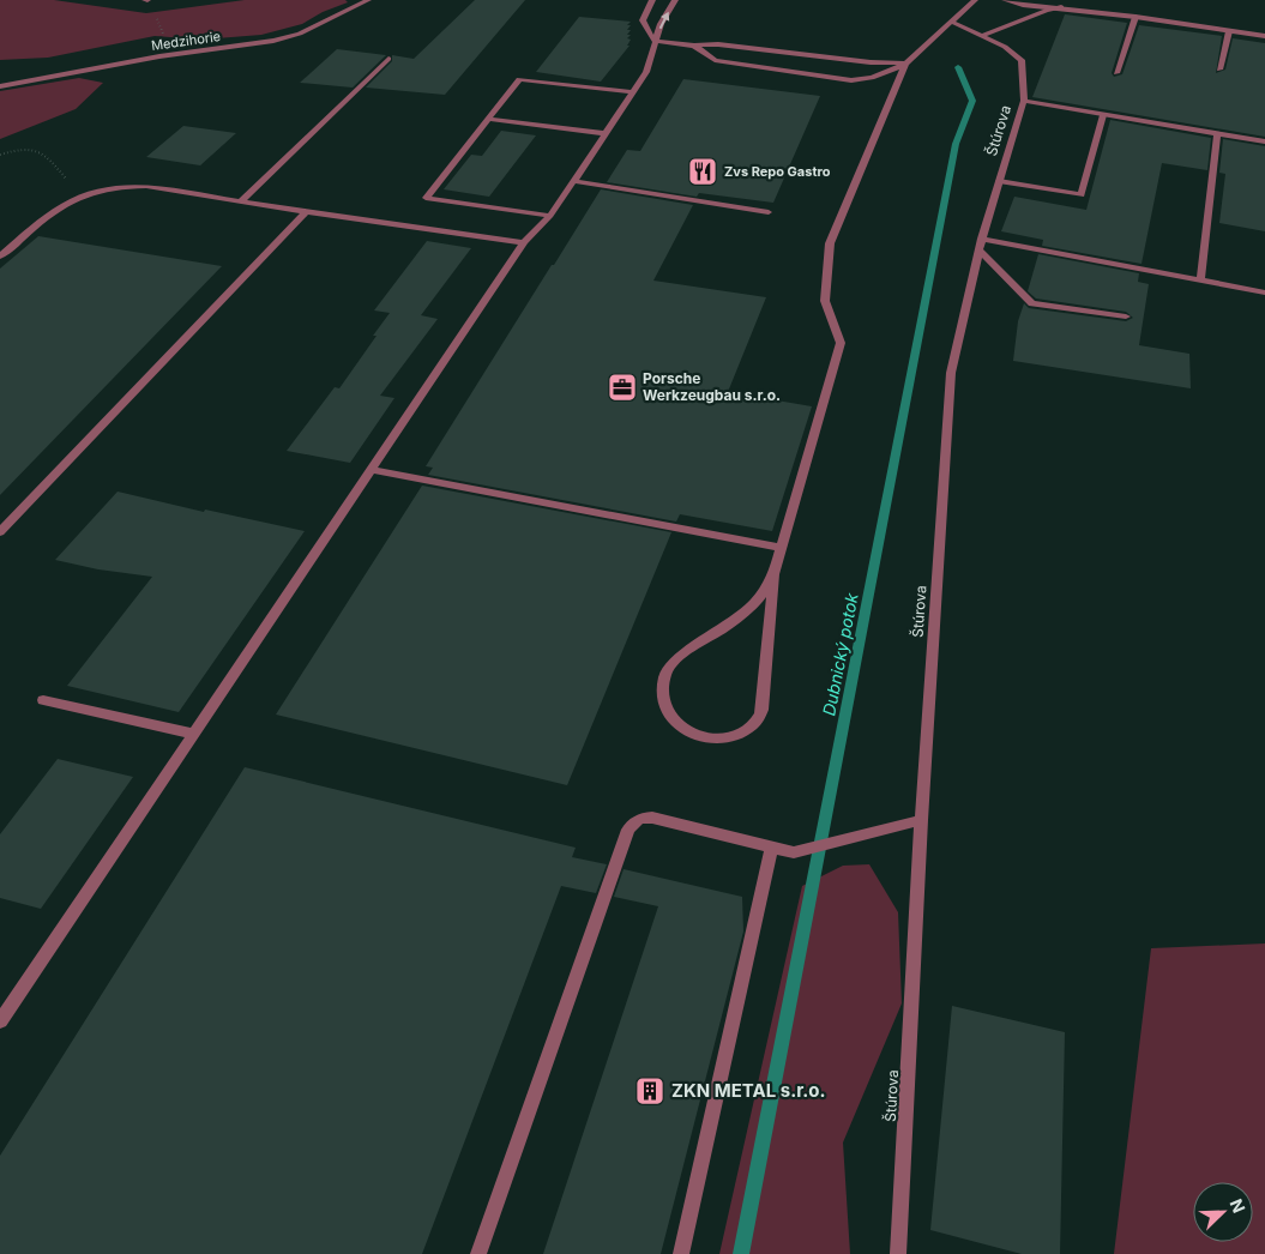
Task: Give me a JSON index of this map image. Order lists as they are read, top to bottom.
{
  "streets": {
    "street": ["Medzihorie", "Štúrova"]
  },
  "water": ["Dubnický potok"],
  "places": {
    "restaurant": ["Zvs Repo Gastro"],
    "office": ["Porsche Werkzeugbau s.r.o."],
    "building": ["ZKN METAL s.r.o."]
  },
  "north": "top right"
}
